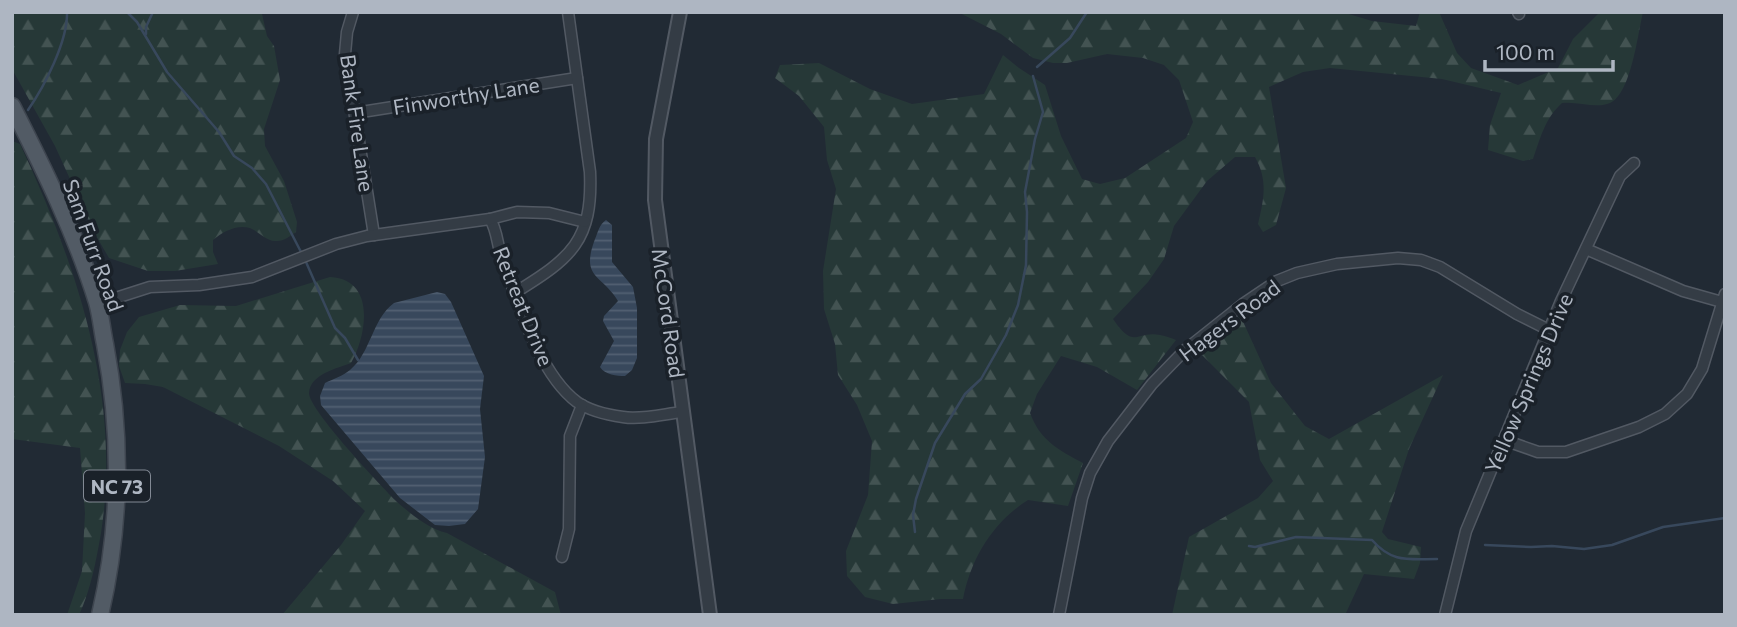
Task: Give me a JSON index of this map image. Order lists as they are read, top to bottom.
{
  "streets": {
    "main road": ["Sam Furr Road", "NC 73"],
    "street": [
      "Finworthy Lane",
      "Bank Fire Lane",
      "Retreat Drive",
      "McCord Road",
      "Hagers Road",
      "Yellow Springs Drive"
    ]
  },
  "crossings": [
    ["Finworthy Lane", "Bank Fire Lane"],
    ["Retreat Drive", "McCord Road"],
    ["Hagers Road", "Yellow Springs Drive"]
  ],
  "scale_bar": "100 m"
}
